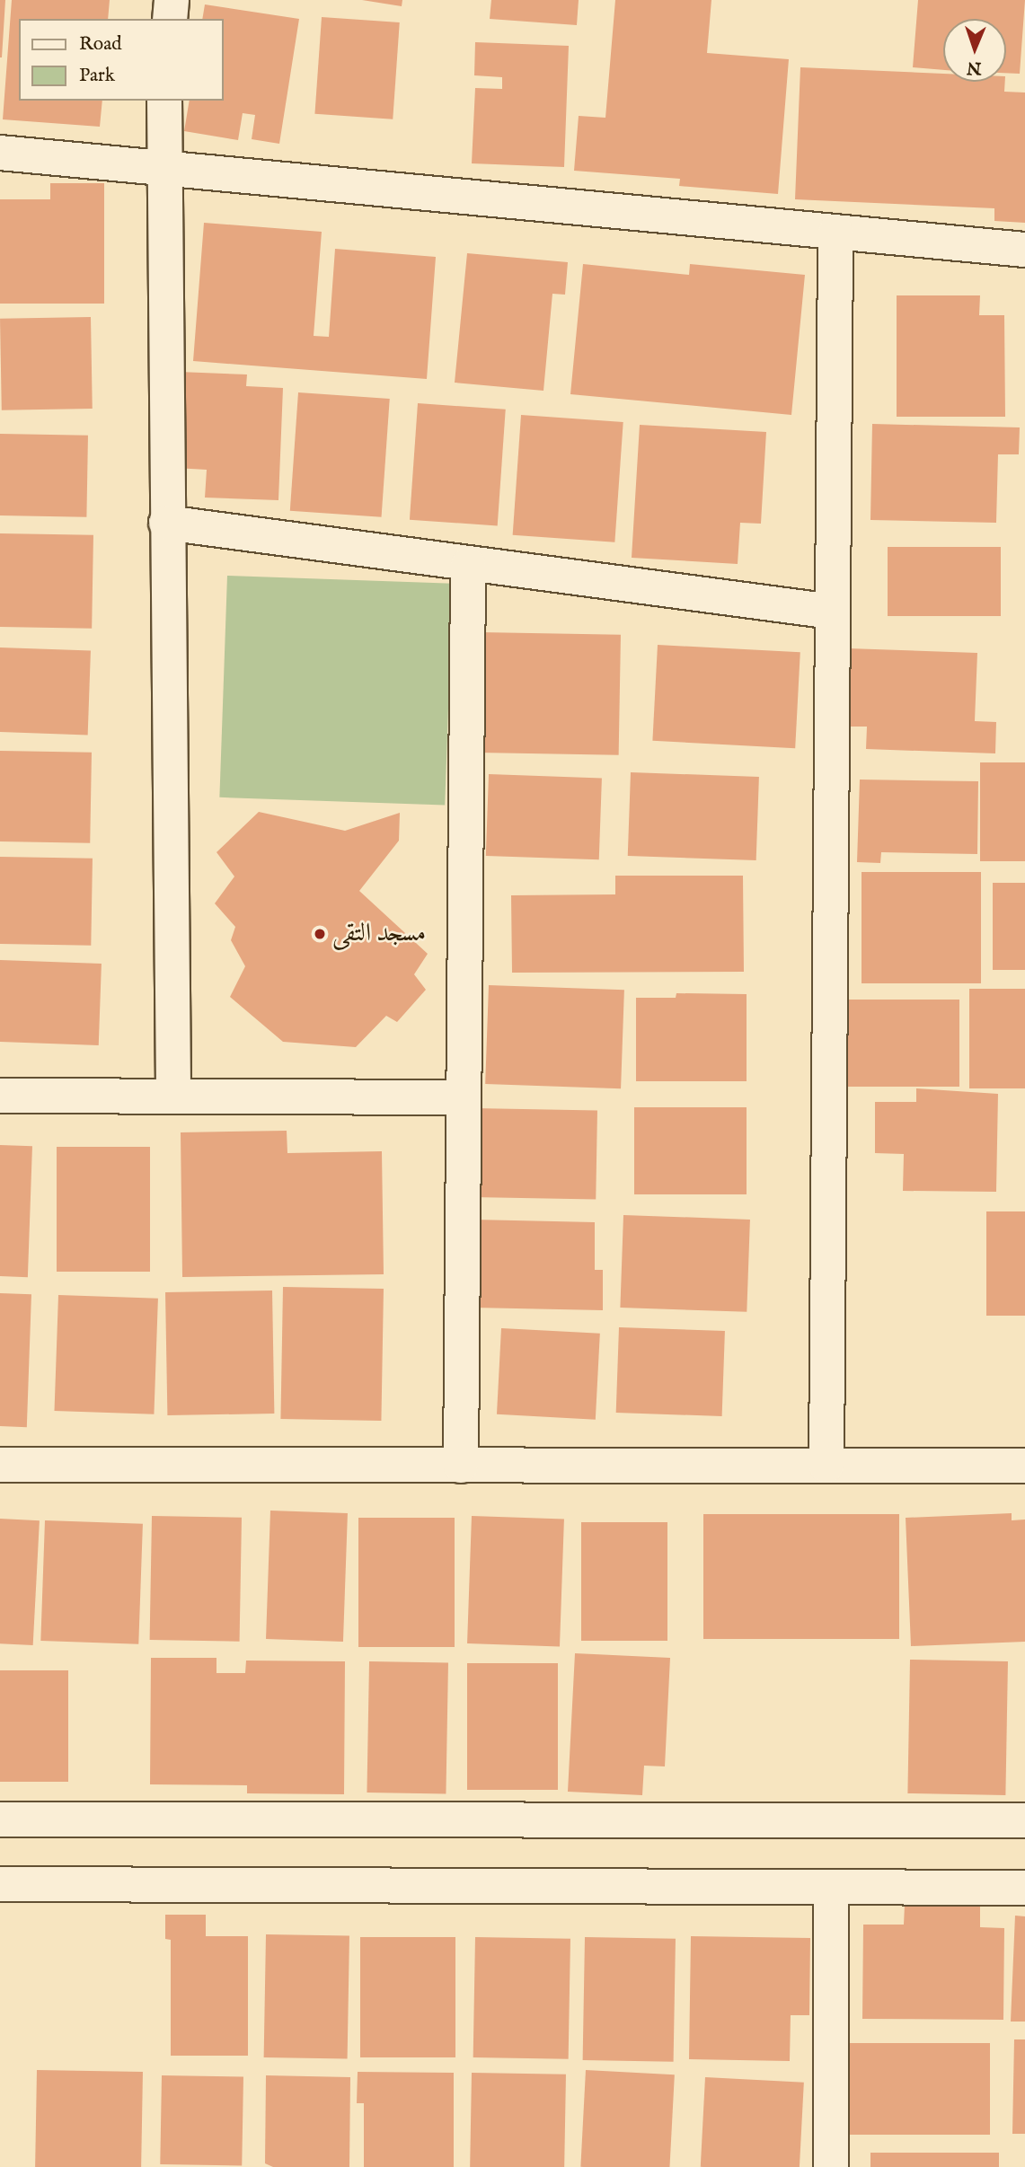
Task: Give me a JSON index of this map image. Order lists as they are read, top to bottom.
{
  "places": ["مسجد التقى"],
  "legend": ["Road", "Park"],
  "north": "bottom"
}
